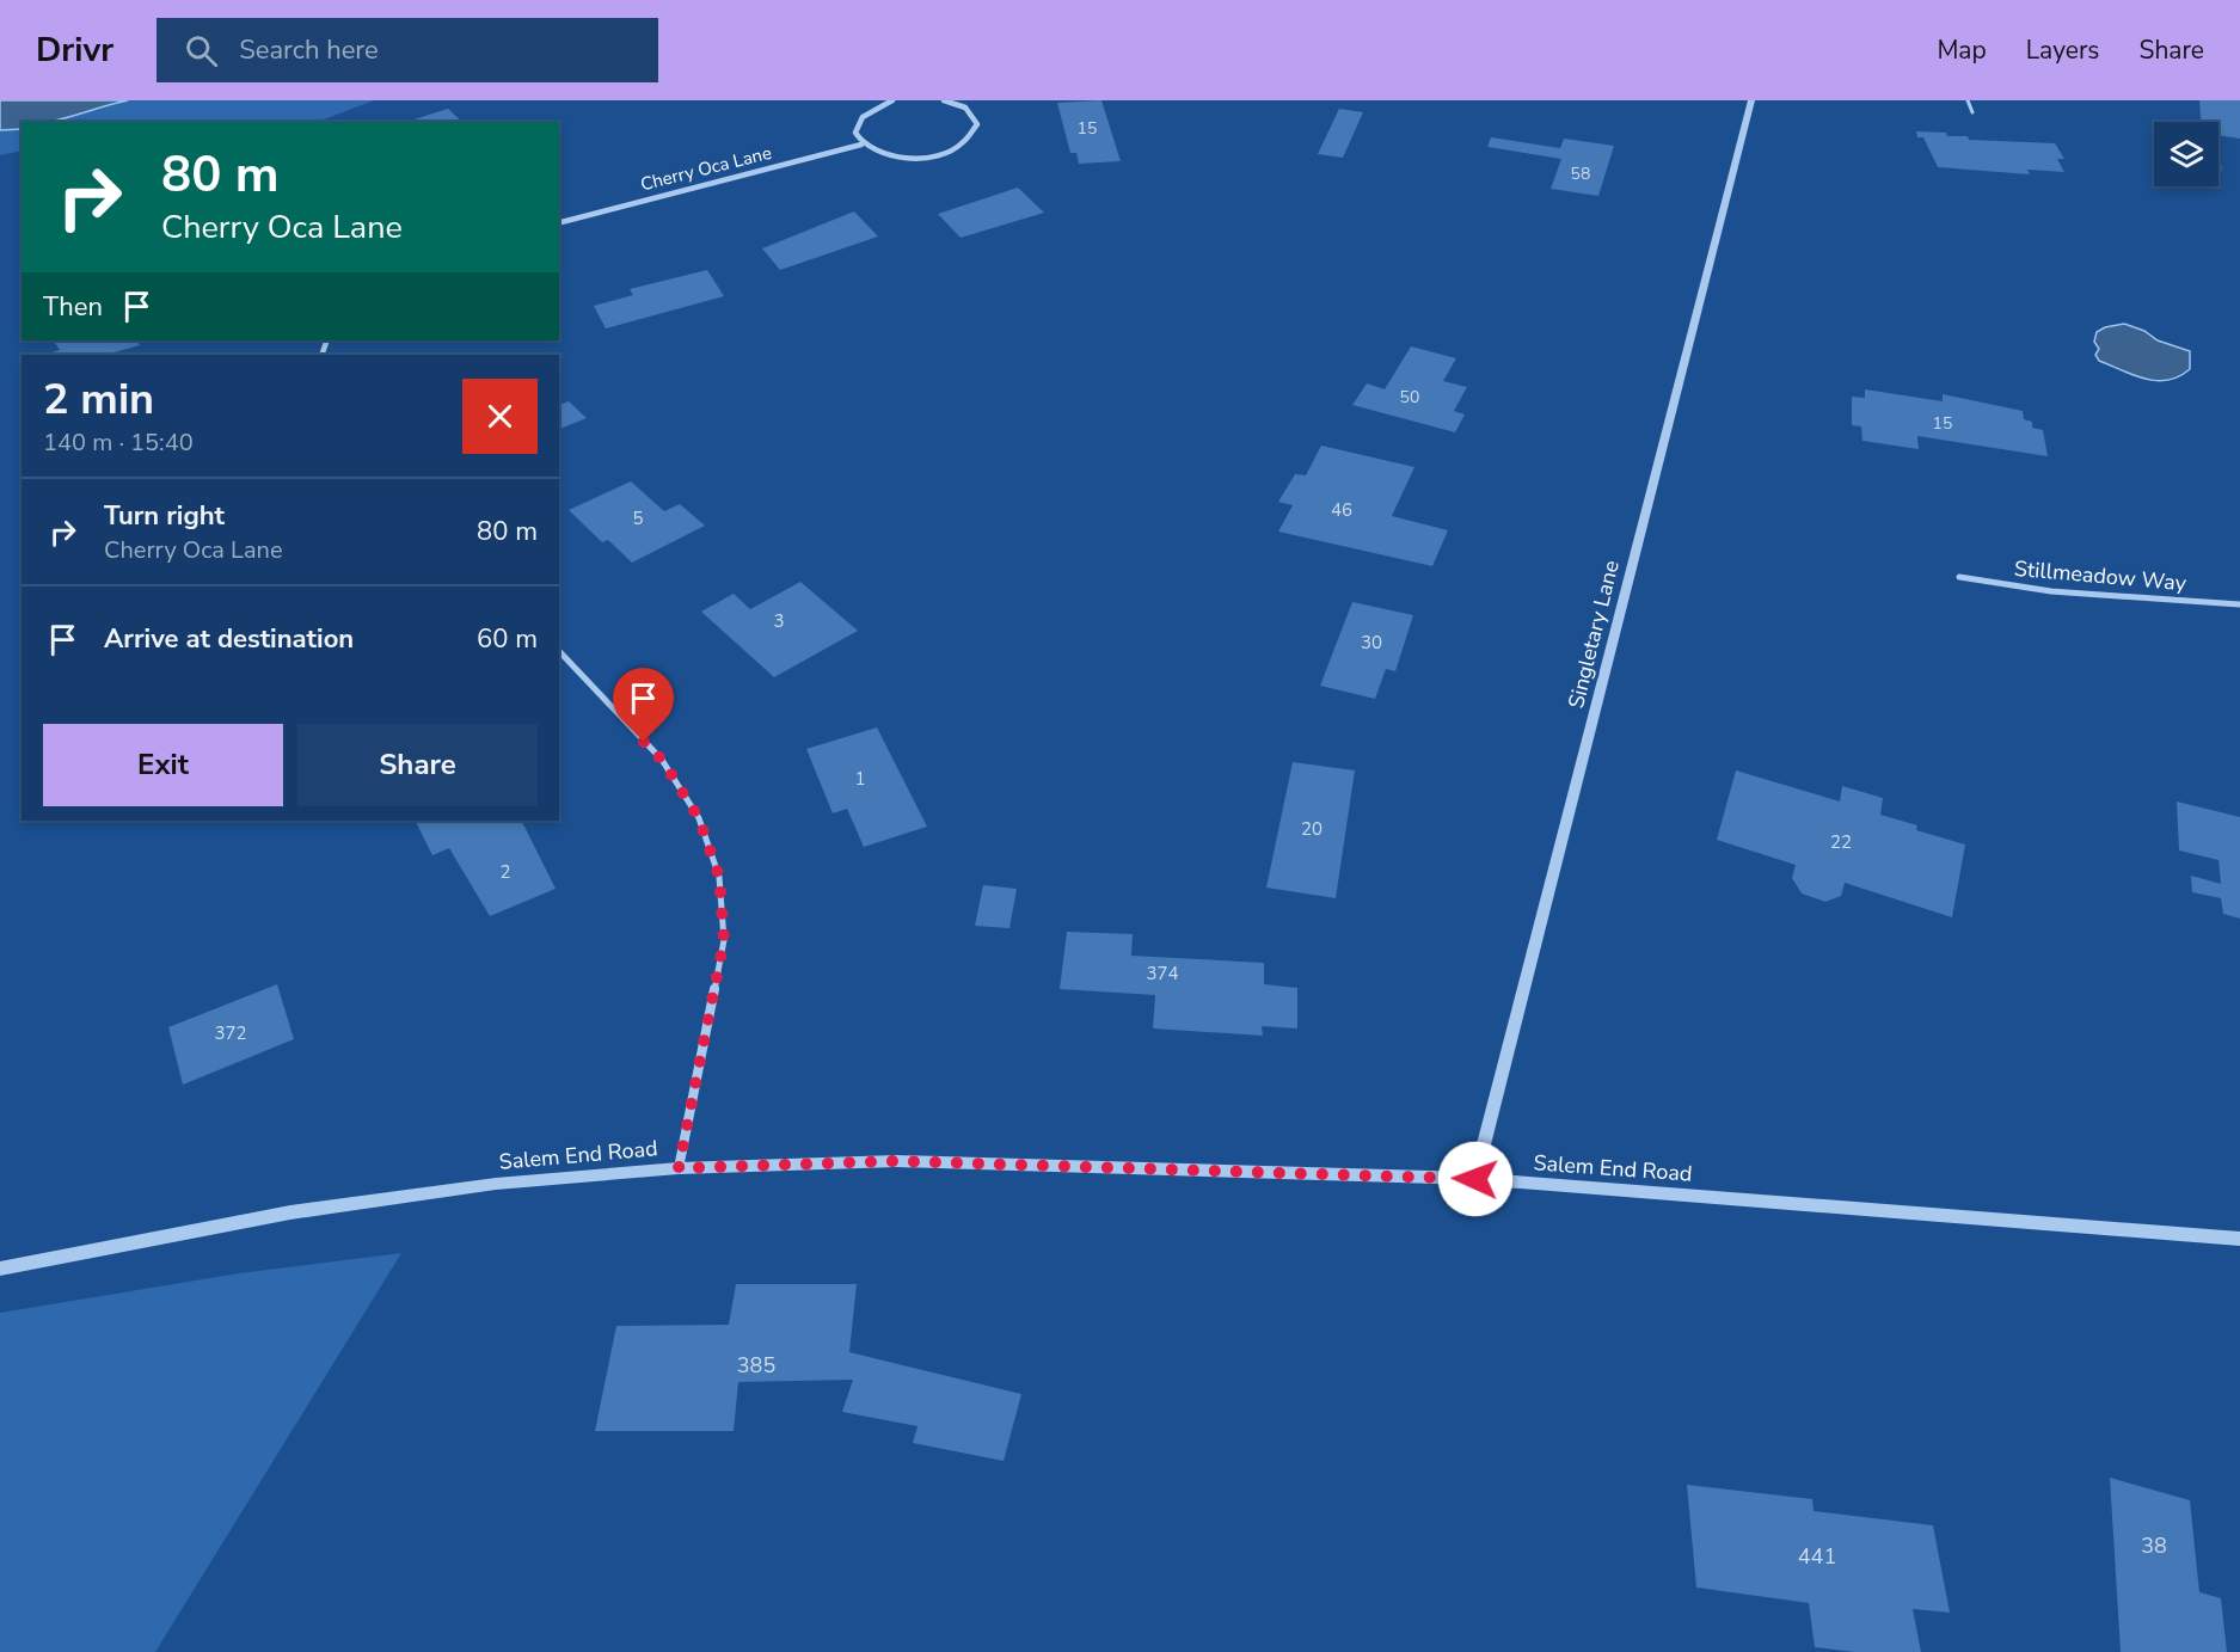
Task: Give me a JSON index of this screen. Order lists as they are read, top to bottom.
{
  "streets": {
    "street": [
      "Cherry Oca Lane",
      "Stillmeadow Way",
      "Singletary Lane",
      "Salem End Road"
    ]
  },
  "crossings": [
    ["Singletary Lane", "Salem End Road"]
  ],
  "house_numbers": [
    "15",
    "58",
    "50",
    "15",
    "46",
    "5",
    "3",
    "30",
    "1",
    "20",
    "22",
    "2",
    "374",
    "372",
    "385",
    "38",
    "441"
  ],
  "page": {
    "header": "Drivr",
    "search": "Search here",
    "nav": ["Map", "Layers", "Share"],
    "turn": ["80 m", "Cherry Oca Lane"],
    "then": "Then",
    "heading": ["2 min", "140 m · 15:40"],
    "list": [
      {
        "name": "Turn right",
        "note": "Cherry Oca Lane",
        "value": "80 m"
      },
      {
        "name": "Arrive at destination",
        "value": "60 m"
      }
    ],
    "buttons": ["Exit", "Share"]
  }
}
